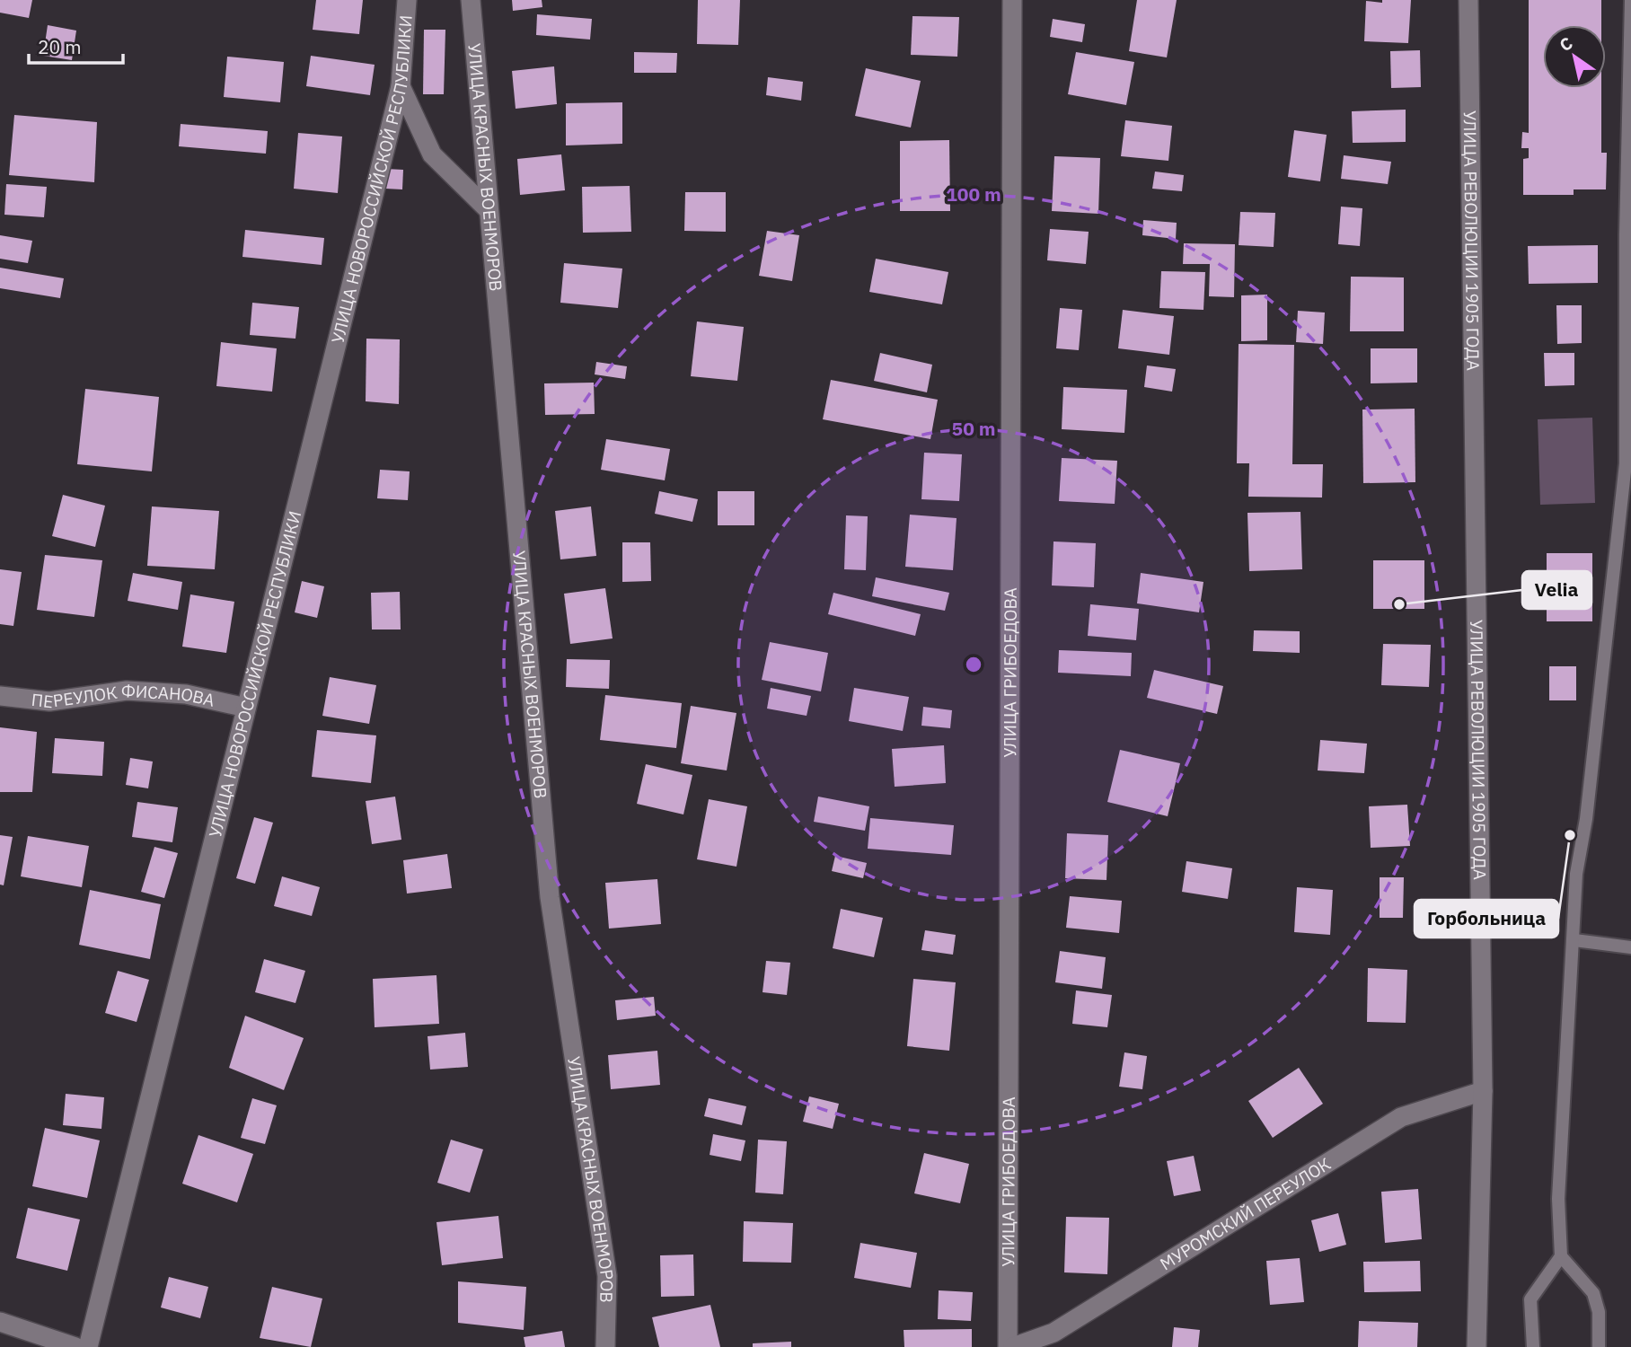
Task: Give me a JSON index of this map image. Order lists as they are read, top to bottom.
{
  "streets": {
    "street": [
      "УЛИЦА КРАСНЫХ ВОЕНМОРОВ",
      "УЛИЦА НОВОРОССИЙСКОЙ РЕСПУБЛИКИ",
      "УЛИЦА РЕВОЛЮЦИИ 1905 ГОДА",
      "УЛИЦА ГРИБОЕДОВА",
      "ПЕРЕУЛОК ФИСАНОВА",
      "МУРОМСКИЙ ПЕРЕУЛОК"
    ]
  },
  "crossings": [
    ["УЛИЦА НОВОРОССИЙСКОЙ РЕСПУБЛИКИ", "ПЕРЕУЛОК ФИСАНОВА"],
    ["УЛИЦА РЕВОЛЮЦИИ 1905 ГОДА", "МУРОМСКИЙ ПЕРЕУЛОК"]
  ],
  "places": ["Velia", "Горбольница"],
  "scale_bar": "20 m",
  "north": "top left",
  "rings": ["100 m", "50 m"]
}
